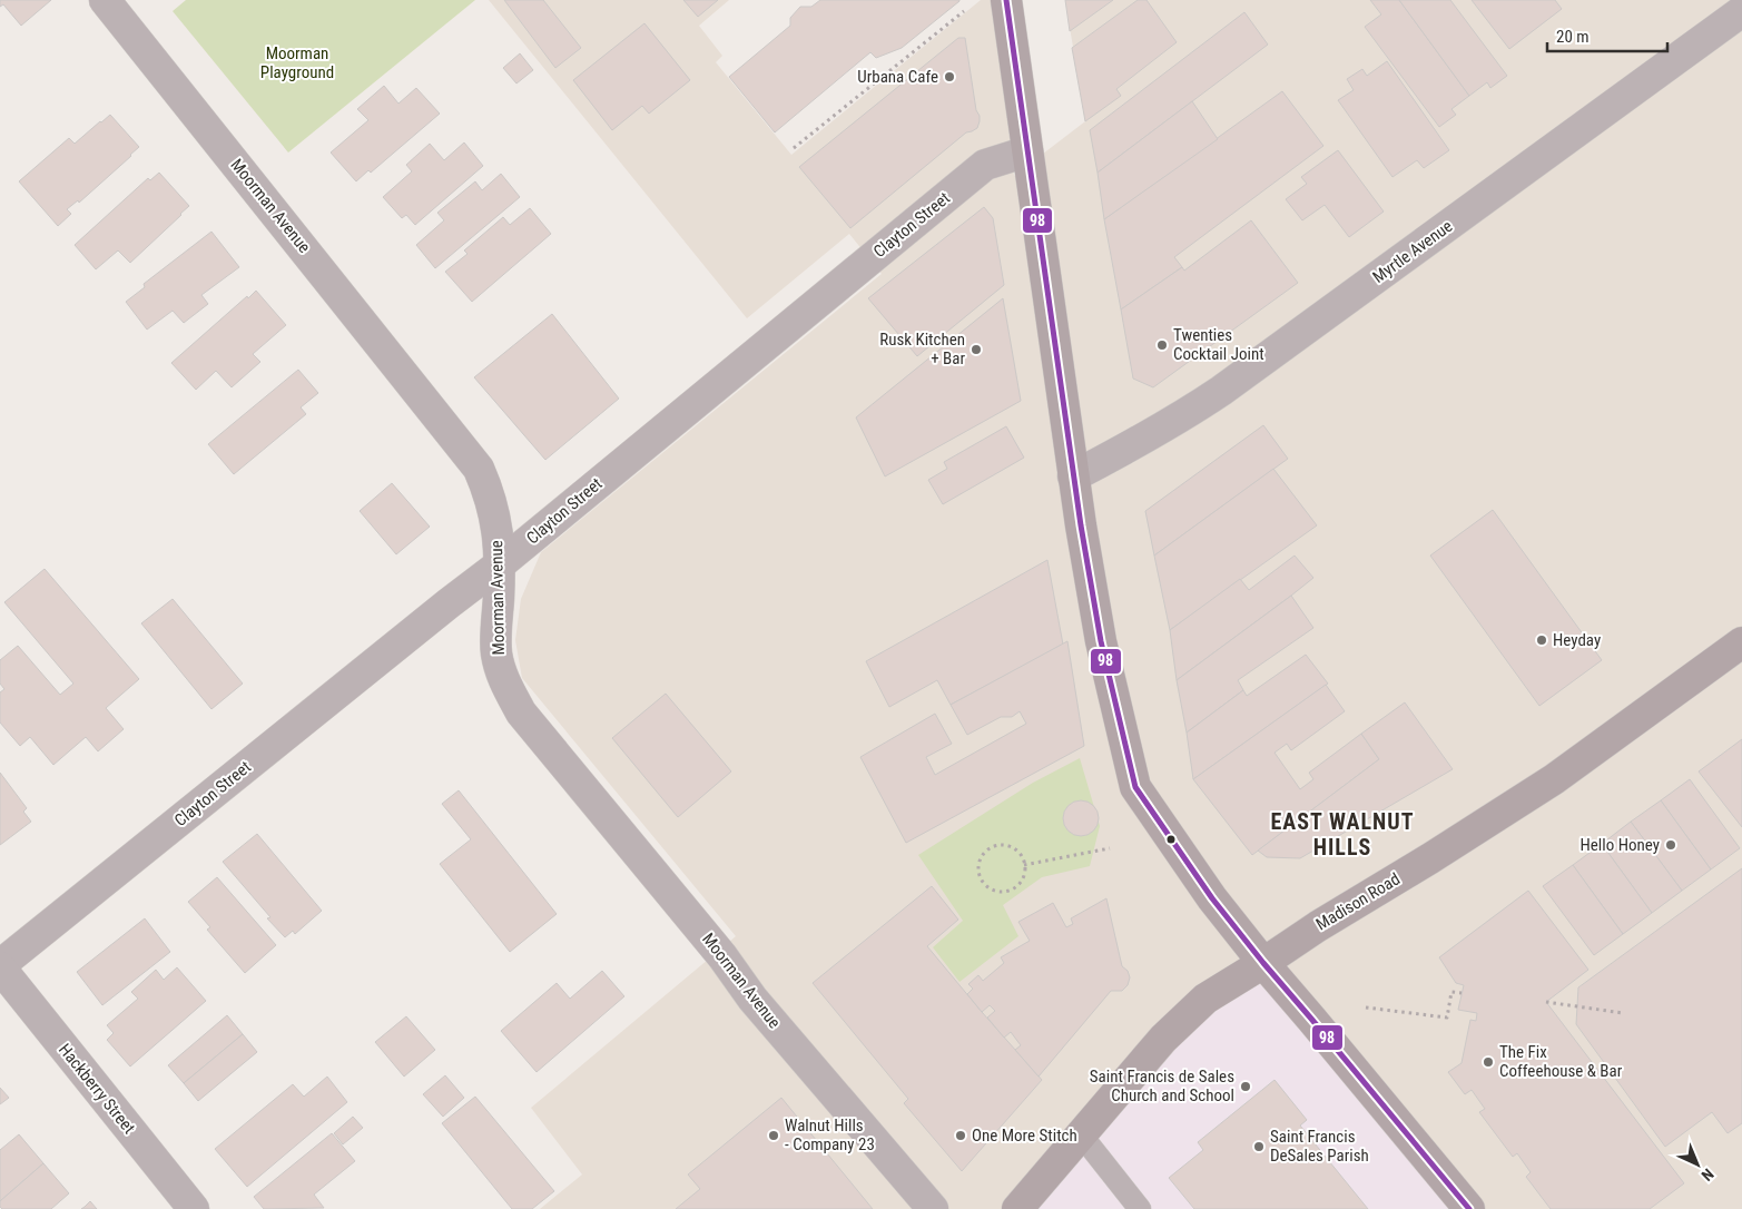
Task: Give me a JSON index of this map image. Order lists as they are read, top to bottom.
{
  "streets": {
    "street": [
      "Moorman Avenue",
      "Clayton Street",
      "Myrtle Avenue",
      "Madison Road",
      "Hackberry Street"
    ]
  },
  "crossings": [
    ["Moorman Avenue", "Clayton Street"],
    ["Clayton Street", "Hackberry Street"]
  ],
  "districts": ["EAST WALNUT HILLS"],
  "parks": ["Moorman Playground"],
  "places": [
    "Urbana Cafe",
    "Twenties Cocktail Joint",
    "Rusk Kitchen + Bar",
    "Heyday",
    "Hello Honey",
    "The Fix Coffeehouse & Bar",
    "Saint Francis de Sales Church and School",
    "Walnut Hills - Company 23",
    "One More Stitch",
    "Saint Francis DeSales Parish"
  ],
  "lines": ["transit line 98"],
  "scale_bar": "20 m",
  "north": "bottom right"
}
